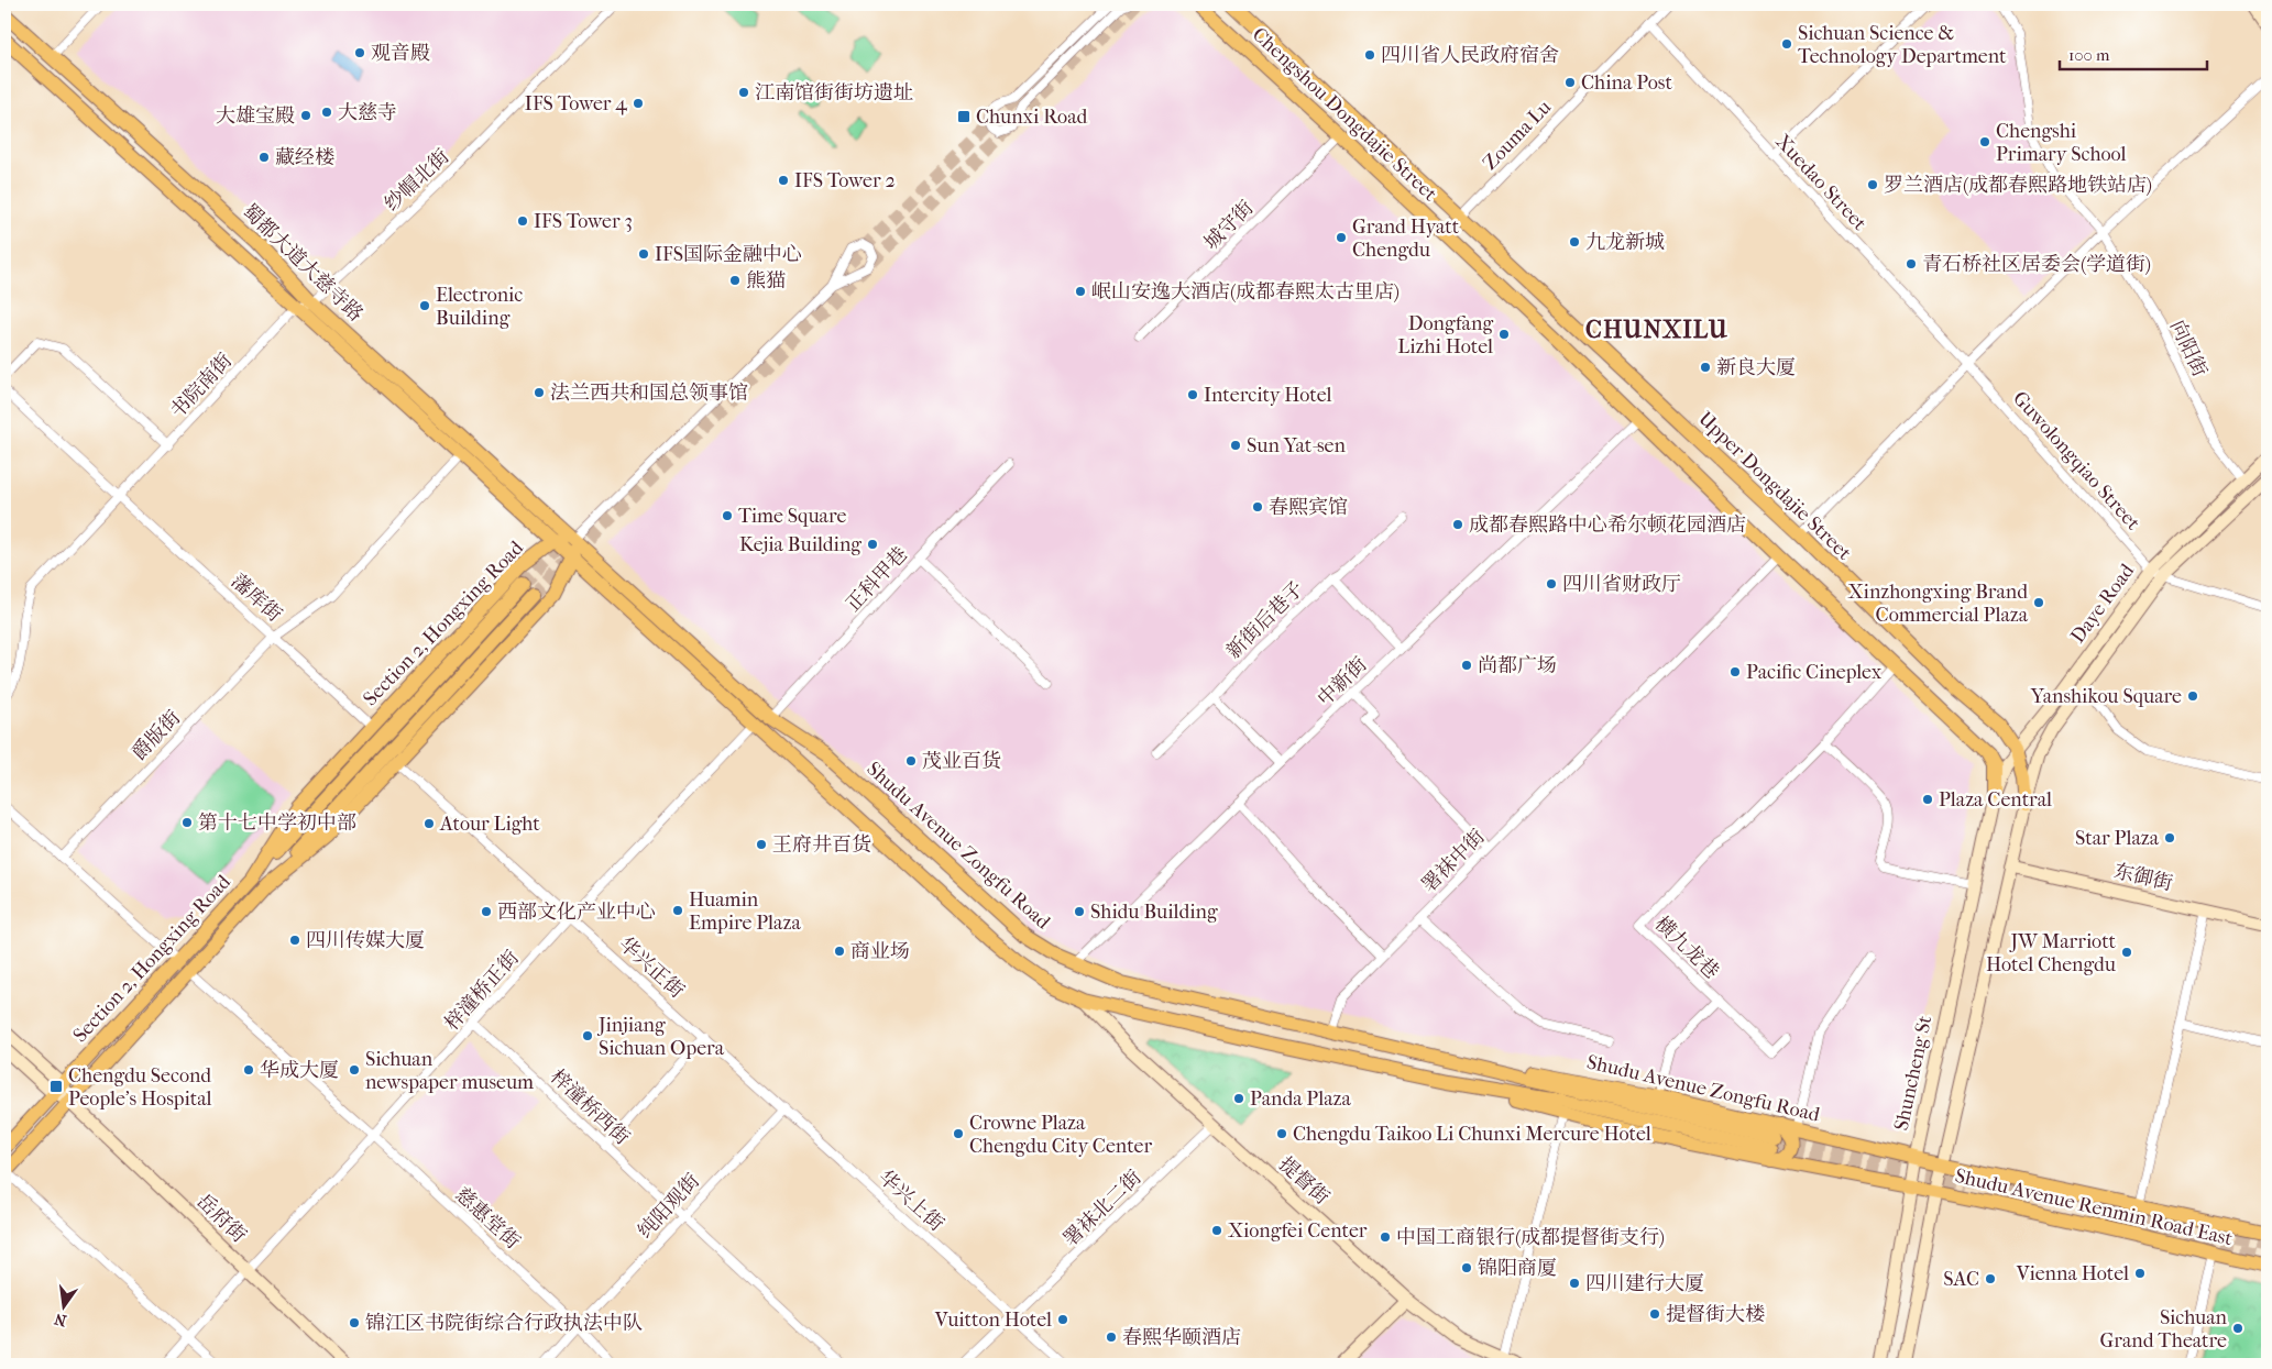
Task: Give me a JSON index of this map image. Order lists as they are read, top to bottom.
{
  "streets": {
    "main road": [
      "Chengshou Dongdajie Street",
      "蜀都大道大慈寺路",
      "Upper Dongdajie Street",
      "Daye Road",
      "Section 2, Hongxing Road",
      "Shudu Avenue Zongfu Road",
      "东御街",
      "Shuncheng St",
      "提督街",
      "Shudu Avenue Renmin Road East",
      "岳府街"
    ],
    "street": [
      "Zouma Lu",
      "纱帽北街",
      "Xuedao Street",
      "城守街",
      "向阳街",
      "书院南街",
      "Guwolongqiao Street",
      "正科甲巷",
      "藩库街",
      "新街后巷子",
      "中新街",
      "爵版街",
      "署袜中街",
      "横九龙巷",
      "华兴正街",
      "梓潼桥正街",
      "梓潼桥西街",
      "华兴上街",
      "纯阳观街",
      "署袜北二街",
      "慈惠堂街"
    ]
  },
  "crossings": [
    ["Chengshou Dongdajie Street", "Zouma Lu"],
    ["Chengshou Dongdajie Street", "城守街"],
    ["Chengshou Dongdajie Street", "Upper Dongdajie Street"],
    ["Chengshou Dongdajie Street", "中新街"],
    ["Zouma Lu", "Xuedao Street"],
    ["Zouma Lu", "Upper Dongdajie Street"],
    ["纱帽北街", "蜀都大道大慈寺路"],
    ["Xuedao Street", "Guwolongqiao Street"],
    ["蜀都大道大慈寺路", "书院南街"],
    ["蜀都大道大慈寺路", "Section 2, Hongxing Road"],
    ["蜀都大道大慈寺路", "爵版街"],
    ["蜀都大道大慈寺路", "Shudu Avenue Zongfu Road"],
    ["向阳街", "Daye Road"],
    ["书院南街", "藩库街"],
    ["Guwolongqiao Street", "Daye Road"],
    ["Upper Dongdajie Street", "Daye Road"],
    ["正科甲巷", "Shudu Avenue Zongfu Road"],
    ["藩库街", "Section 2, Hongxing Road"],
    ["藩库街", "爵版街"],
    ["Daye Road", "Shuncheng St"],
    ["Section 2, Hongxing Road", "Shudu Avenue Zongfu Road"],
    ["Section 2, Hongxing Road", "华兴正街"],
    ["Section 2, Hongxing Road", "岳府街"],
    ["Section 2, Hongxing Road", "慈惠堂街"],
    ["中新街", "Shudu Avenue Zongfu Road"],
    ["Shudu Avenue Zongfu Road", "署袜中街"],
    ["Shudu Avenue Zongfu Road", "梓潼桥正街"],
    ["Shudu Avenue Zongfu Road", "Shuncheng St"],
    ["Shudu Avenue Zongfu Road", "提督街"],
    ["Shudu Avenue Zongfu Road", "Shudu Avenue Renmin Road East"],
    ["华兴正街", "梓潼桥正街"],
    ["华兴正街", "华兴上街"],
    ["华兴正街", "纯阳观街"],
    ["梓潼桥正街", "梓潼桥西街"],
    ["梓潼桥正街", "岳府街"],
    ["梓潼桥正街", "慈惠堂街"],
    ["Shuncheng St", "Shudu Avenue Renmin Road East"],
    ["梓潼桥西街", "纯阳观街"],
    ["提督街", "署袜北二街"],
    ["华兴上街", "纯阳观街"],
    ["华兴上街", "署袜北二街"],
    ["纯阳观街", "慈惠堂街"]
  ],
  "districts": ["CHUNXILU"],
  "places": {
    "other": [
      "Sichuan Science & Technology Department",
      "观音殿",
      "四川省人民政府宿舍",
      "China Post",
      "江南馆街街坊遗址",
      "IFS Tower 4",
      "大慈寺",
      "大雄宝殿",
      "Chengshi Primary School",
      "藏经楼",
      "IFS Tower 2",
      "罗兰酒店(成都春熙路地铁站店)",
      "IFS Tower 3",
      "Grand Hyatt Chengdu",
      "九龙新城",
      "IFS国际金融中心",
      "青石桥社区居委会(学道街)",
      "熊猫",
      "岷山安逸大酒店(成都春熙太古里店)",
      "Electronic Building",
      "Dongfang Lizhi Hotel",
      "新良大厦",
      "法兰西共和国总领事馆",
      "Intercity Hotel",
      "Sun Yat-sen",
      "春熙宾馆",
      "Time Square",
      "成都春熙路中心希尔顿花园酒店",
      "Kejia Building",
      "四川省财政厅",
      "Xinzhongxing Brand Commercial Plaza",
      "尚都广场",
      "Pacific Cineplex",
      "Yanshikou Square",
      "茂业百货",
      "Plaza Central",
      "第十七中学初中部",
      "Atour Light",
      "Star Plaza",
      "王府井百货",
      "Huamin Empire Plaza",
      "西部文化产业中心",
      "Shidu Building",
      "四川传媒大厦",
      "商业场",
      "JW Marriott Hotel Chengdu",
      "Jinjiang Sichuan Opera",
      "华成大厦",
      "Sichuan newspaper museum",
      "Panda Plaza",
      "Crowne Plaza Chengdu City Center",
      "Chengdu Taikoo Li Chunxi Mercure Hotel",
      "Xiongfei Center",
      "中国工商银行(成都提督街支行)",
      "锦阳商厦",
      "Vienna Hotel",
      "SAC",
      "四川建行大厦",
      "提督街大楼",
      "Vuitton Hotel",
      "锦江区书院街综合行政执法中队",
      "Sichuan Grand Theatre",
      "春熙华颐酒店"
    ],
    "transit": ["Chunxi Road", "Chengdu Second People's Hospital"]
  },
  "scale_bar": "100 m",
  "north": "bottom"
}
